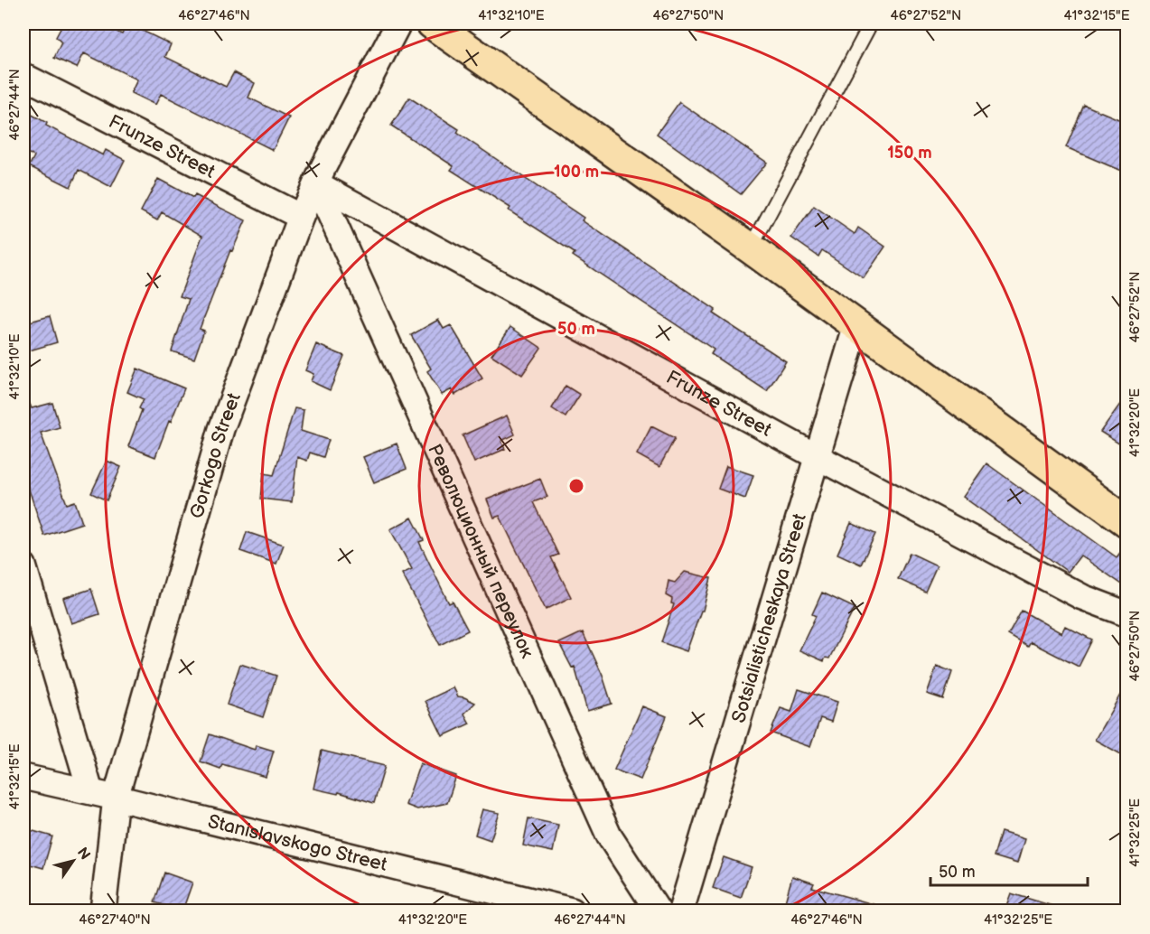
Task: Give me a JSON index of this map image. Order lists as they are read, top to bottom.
{
  "streets": {
    "street": [
      "Frunze Street",
      "Gorkogo Street",
      "Революционный переулок",
      "Sotsialisticheskaya Street",
      "Stanislavskogo Street"
    ]
  },
  "crossings": [
    ["Frunze Street", "Gorkogo Street"],
    ["Frunze Street", "Революционный переулок"],
    ["Frunze Street", "Sotsialisticheskaya Street"],
    ["Gorkogo Street", "Революционный переулок"],
    ["Gorkogo Street", "Stanislavskogo Street"]
  ],
  "scale_bar": "50 m",
  "north": "top right",
  "coordinates": [
    "46°27'46\"N",
    "41°32'10\"E",
    "46°27'50\"N",
    "46°27'52\"N",
    "41°32'15\"E",
    "46°27'44\"N",
    "41°32'20\"E",
    "41°32'25\"E",
    "46°27'40\"N"
  ],
  "rings": ["150 m", "100 m", "50 m"]
}
